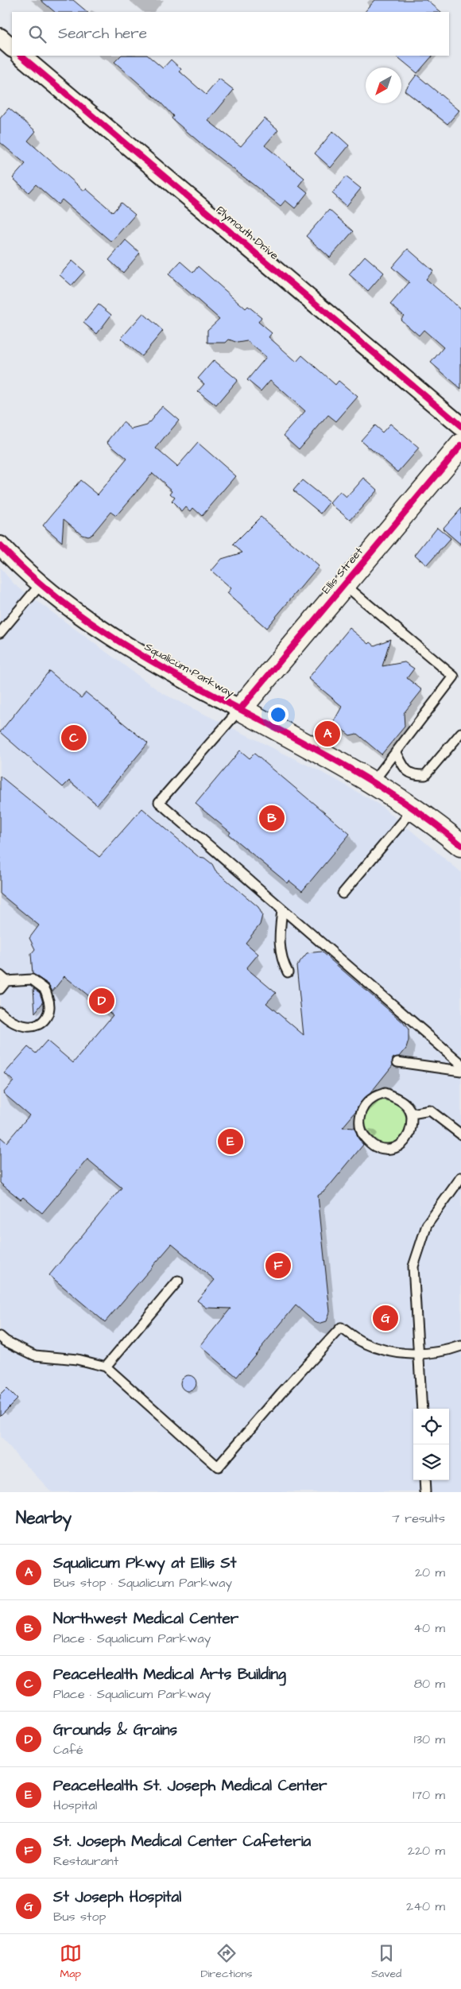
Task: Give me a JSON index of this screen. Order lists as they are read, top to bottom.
{
  "streets": {
    "street": ["Plymouth Drive", "Ellis Street", "Squalicum Parkway"]
  },
  "crossings": [
    ["Ellis Street", "Squalicum Parkway"]
  ],
  "north": "bottom left",
  "page": {
    "search": "Search here",
    "pins": [
      "A",
      "C",
      "B",
      "D",
      "E",
      "F",
      "G"
    ],
    "heading": ["Nearby", "7 results"],
    "list": [
      {
        "mark": "A",
        "name": "Squalicum Pkwy at Ellis St",
        "note": "Bus stop · Squalicum Parkway",
        "value": "20 m"
      },
      {
        "mark": "B",
        "name": "Northwest Medical Center",
        "note": "Place · Squalicum Parkway",
        "value": "40 m"
      },
      {
        "mark": "C",
        "name": "PeaceHealth Medical Arts Building",
        "note": "Place · Squalicum Parkway",
        "value": "80 m"
      },
      {
        "mark": "D",
        "name": "Grounds & Grains",
        "note": "Café",
        "value": "130 m"
      },
      {
        "mark": "E",
        "name": "PeaceHealth St. Joseph Medical Center",
        "note": "Hospital",
        "value": "170 m"
      },
      {
        "mark": "F",
        "name": "St. Joseph Medical Center Cafeteria",
        "note": "Restaurant",
        "value": "220 m"
      },
      {
        "mark": "G",
        "name": "St Joseph Hospital",
        "note": "Bus stop",
        "value": "240 m"
      }
    ],
    "nav": ["Map", "Directions", "Saved"]
  }
}
